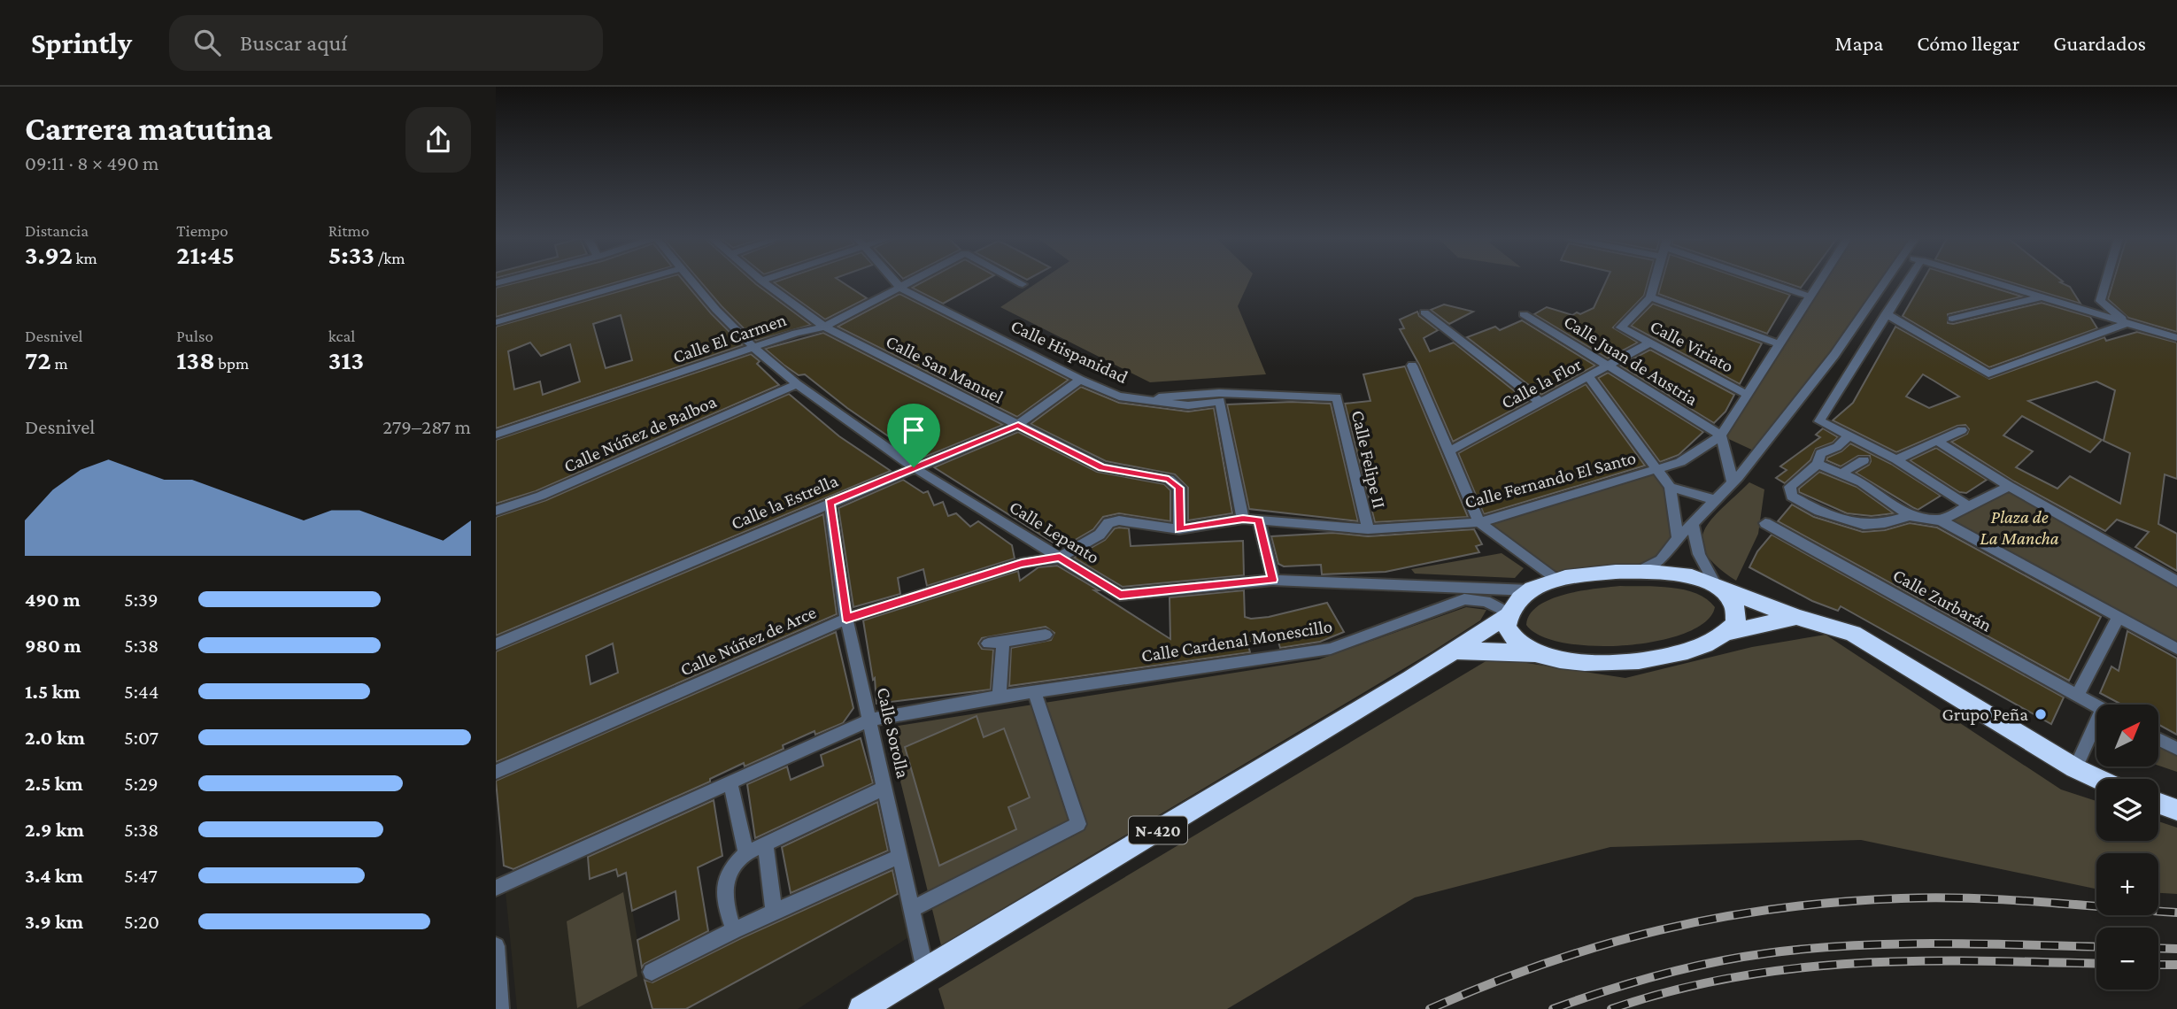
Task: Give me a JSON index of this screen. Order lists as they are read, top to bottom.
{
  "streets": {
    "highway": ["N-420"],
    "street": [
      "Calle El Carmen",
      "Calle Viriato",
      "Calle Hispanidad",
      "Calle Juan de Austria",
      "Calle San Manuel",
      "Calle la Flor",
      "Calle Núñez de Balboa",
      "Calle Felipe II",
      "Calle Fernando El Santo",
      "Calle la Estrella",
      "Calle Lepanto",
      "Calle Zurbarán",
      "Calle Núñez de Arce",
      "Calle Cardenal Monescillo",
      "Calle Sorolla"
    ]
  },
  "crossings": [
    ["Calle El Carmen", "Calle Hispanidad"],
    ["Calle El Carmen", "Calle San Manuel"],
    ["Calle El Carmen", "Calle Lepanto"],
    ["Calle Viriato", "Calle la Flor"],
    ["Calle Viriato", "Calle Fernando El Santo"],
    ["Calle Hispanidad", "Calle Felipe II"],
    ["Calle Hispanidad", "Calle la Estrella"],
    ["Calle Juan de Austria", "Calle la Flor"],
    ["Calle Juan de Austria", "Calle Fernando El Santo"],
    ["Calle San Manuel", "Calle Fernando El Santo"],
    ["Calle San Manuel", "Calle la Estrella"],
    ["Calle Núñez de Balboa", "Calle Lepanto"],
    ["Calle Felipe II", "Calle Fernando El Santo"],
    ["Calle Fernando El Santo", "Calle Lepanto"],
    ["Calle Fernando El Santo", "Calle Núñez de Arce"],
    ["Calle la Estrella", "Calle Lepanto"],
    ["Calle la Estrella", "Calle Sorolla"],
    ["Calle Lepanto", "Calle Núñez de Arce"],
    ["Calle Núñez de Arce", "Calle Sorolla"],
    ["Calle Cardenal Monescillo", "Calle Sorolla"],
    ["Calle Cardenal Monescillo", "N-420"],
    ["Calle Sorolla", "N-420"]
  ],
  "parks": ["Plaza de La Mancha"],
  "places": ["Grupo Peña"],
  "north": "top right",
  "page": {
    "header": "Sprintly",
    "search": "Buscar aquí",
    "nav": ["Mapa", "Cómo llegar", "Guardados"],
    "heading": ["Carrera matutina", "09:11 · 8 × 490 m"],
    "stats": [
      ["Distancia", "3.92 km"],
      ["Tiempo", "21:45"],
      ["Ritmo", "5:33 /km"],
      ["Desnivel", "72 m"],
      ["Pulso", "138 bpm"],
      ["kcal", "313"]
    ],
    "chart": ["Desnivel", "279–287 m"],
    "list": [
      {
        "name": "490 m",
        "note": "5:39"
      },
      {
        "name": "980 m",
        "note": "5:38"
      },
      {
        "name": "1.5 km",
        "note": "5:44"
      },
      {
        "name": "2.0 km",
        "note": "5:07"
      },
      {
        "name": "2.5 km",
        "note": "5:29"
      },
      {
        "name": "2.9 km",
        "note": "5:38"
      },
      {
        "name": "3.4 km",
        "note": "5:47"
      },
      {
        "name": "3.9 km",
        "note": "5:20"
      }
    ],
    "map_buttons": ["+", "−"]
  }
}
